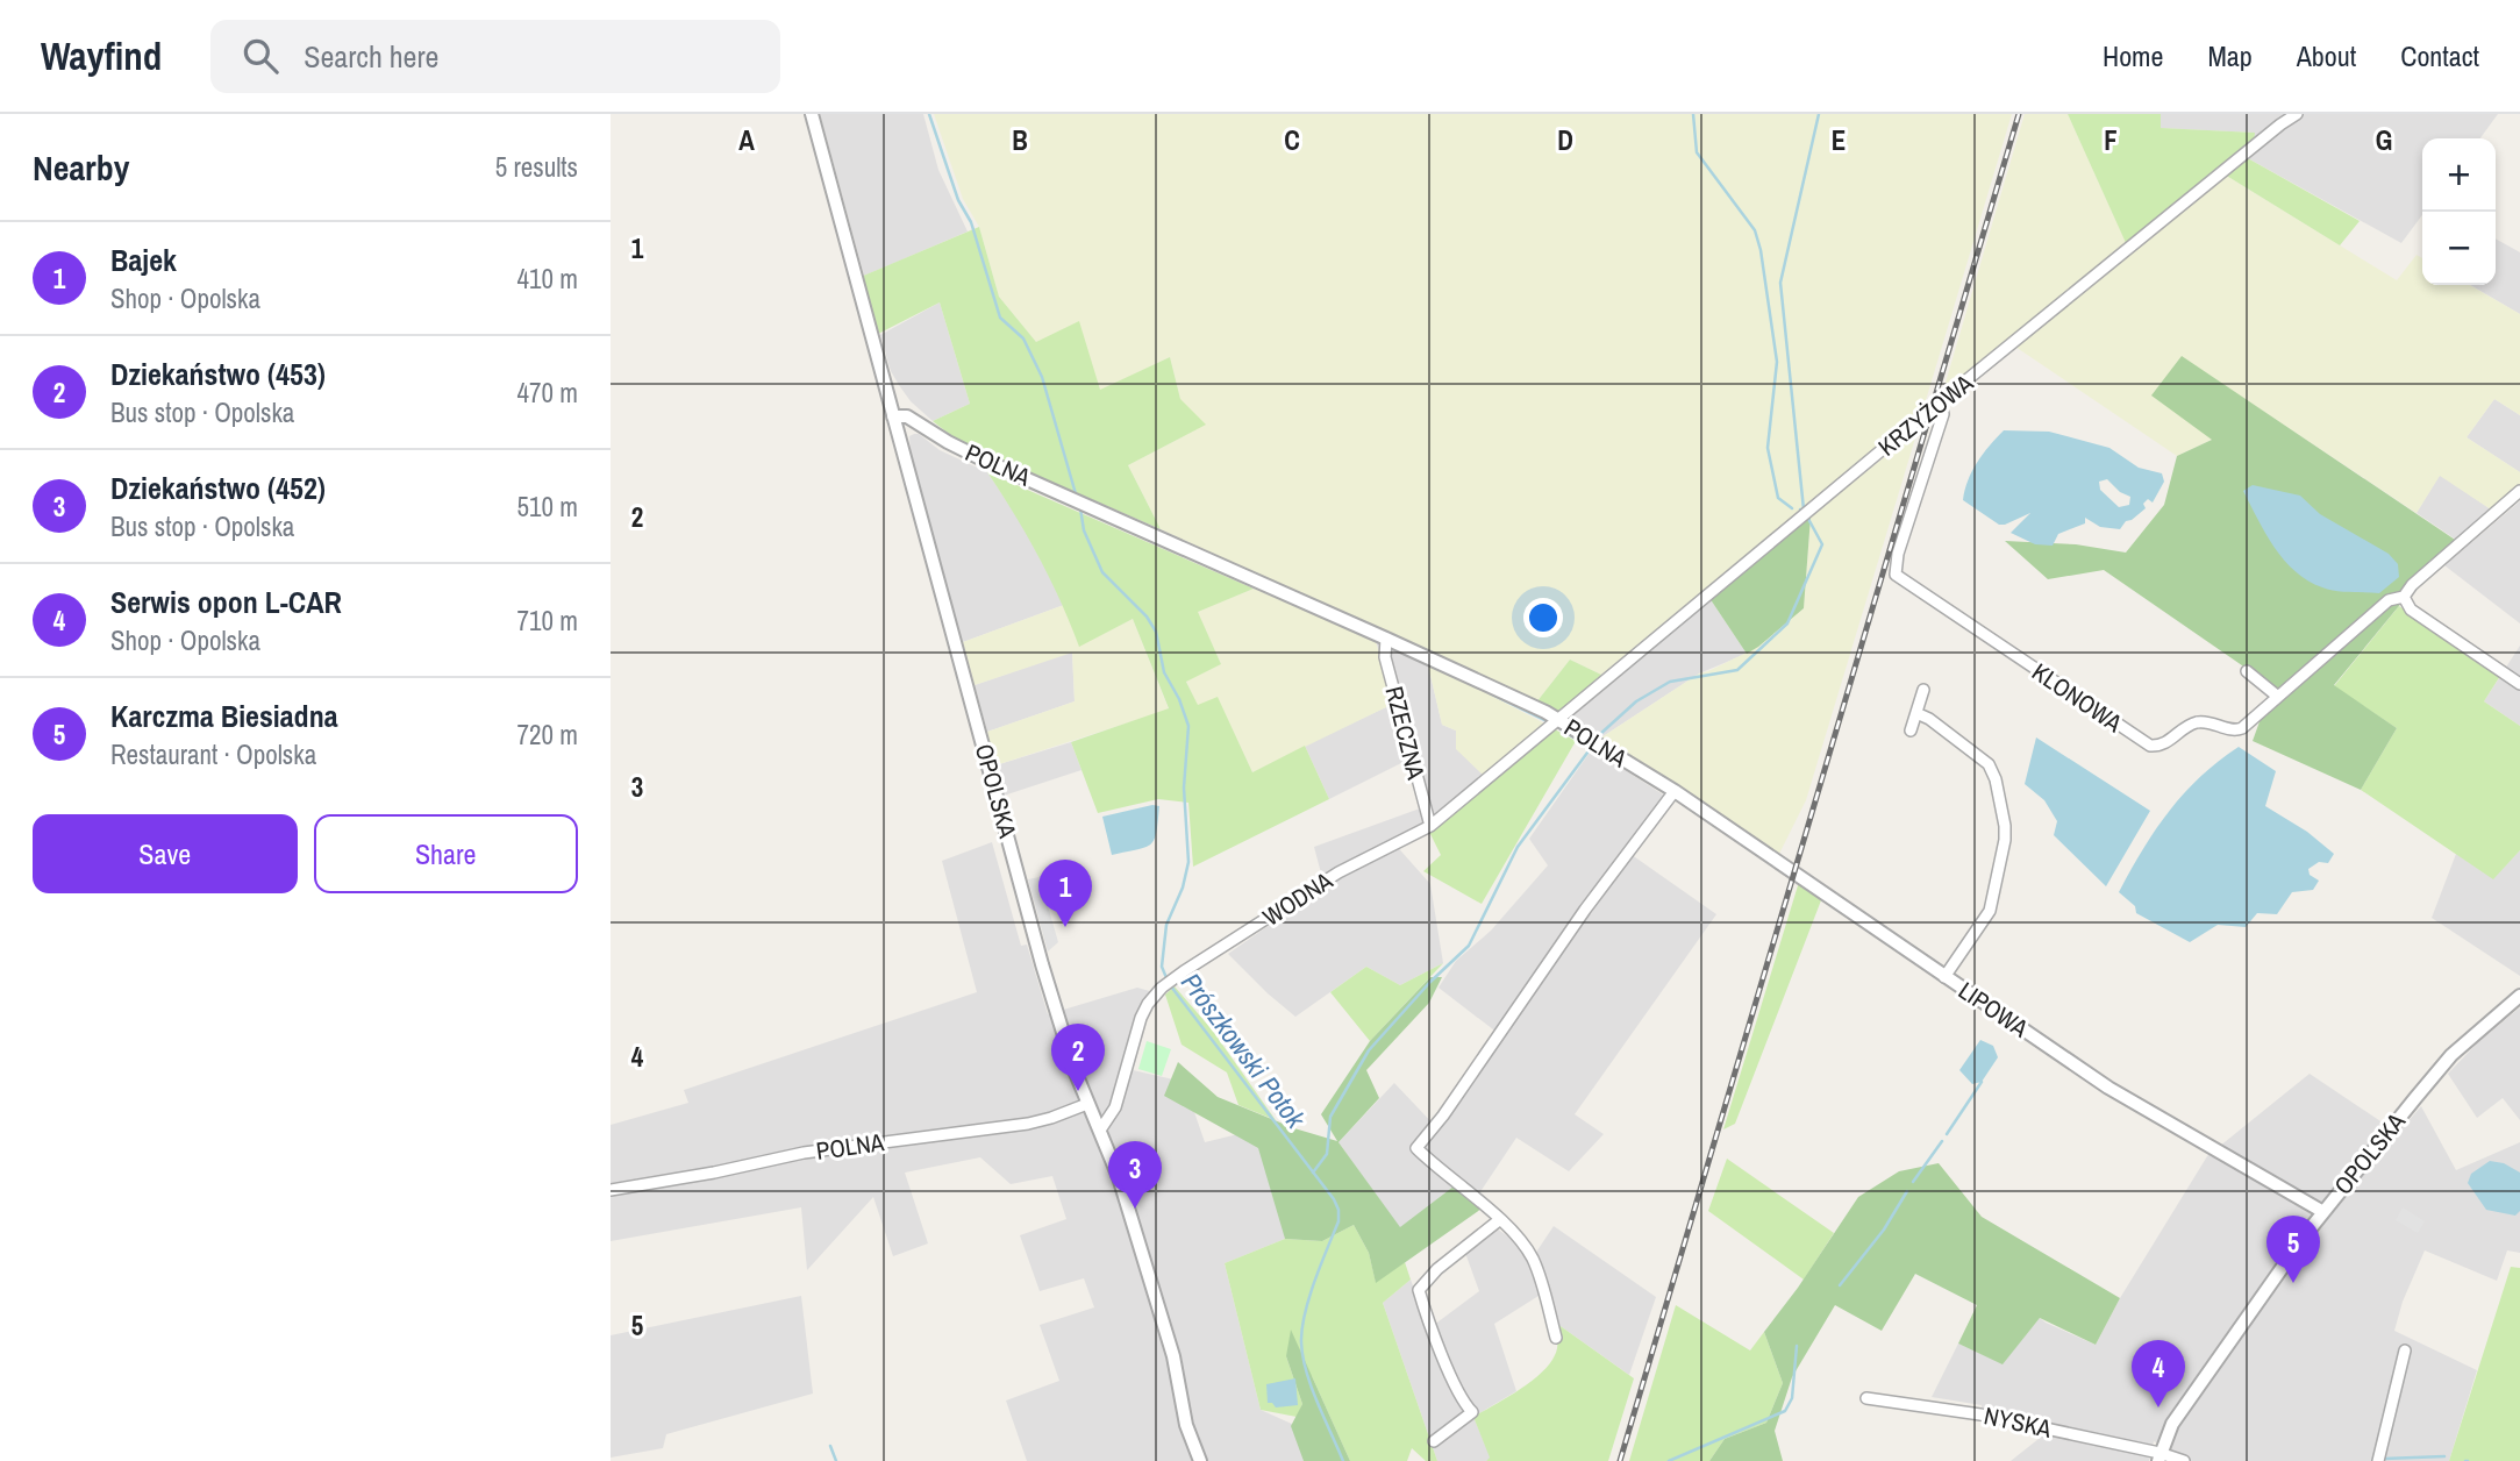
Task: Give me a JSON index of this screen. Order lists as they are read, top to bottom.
{
  "streets": {
    "street": [
      "KRZYŻOWA",
      "POLNA",
      "KLONOWA",
      "RZECZNA",
      "OPOLSKA",
      "WODNA",
      "LIPOWA",
      "NYSKA"
    ]
  },
  "crossings": [
    ["KRZYŻOWA", "POLNA"],
    ["KRZYŻOWA", "KLONOWA"],
    ["KRZYŻOWA", "WODNA"],
    ["POLNA", "RZECZNA"],
    ["POLNA", "OPOLSKA"],
    ["POLNA", "WODNA"],
    ["POLNA", "LIPOWA"],
    ["RZECZNA", "WODNA"],
    ["OPOLSKA", "WODNA"],
    ["OPOLSKA", "LIPOWA"],
    ["OPOLSKA", "NYSKA"]
  ],
  "water": ["Prószkowski Potok"],
  "page": {
    "header": "Wayfind",
    "search": "Search here",
    "nav": [
      "Home",
      "Map",
      "About",
      "Contact"
    ],
    "heading": ["Nearby", "5 results"],
    "map_buttons": ["+", "−"],
    "list": [
      {
        "mark": "1",
        "name": "Bajek",
        "note": "Shop · Opolska",
        "value": "410 m"
      },
      {
        "mark": "2",
        "name": "Dziekaństwo (453)",
        "note": "Bus stop · Opolska",
        "value": "470 m"
      },
      {
        "mark": "3",
        "name": "Dziekaństwo (452)",
        "note": "Bus stop · Opolska",
        "value": "510 m"
      },
      {
        "mark": "4",
        "name": "Serwis opon L-CAR",
        "note": "Shop · Opolska",
        "value": "710 m"
      },
      {
        "mark": "5",
        "name": "Karczma Biesiadna",
        "note": "Restaurant · Opolska",
        "value": "720 m"
      }
    ],
    "buttons": ["Save", "Share"],
    "pins": [
      "1",
      "2",
      "3",
      "5",
      "4"
    ]
  },
  "grid": {
    "columns": [
      "A",
      "B",
      "C",
      "D",
      "E",
      "F",
      "G"
    ],
    "rows": [
      "1",
      "2",
      "3",
      "4",
      "5"
    ]
  }
}
